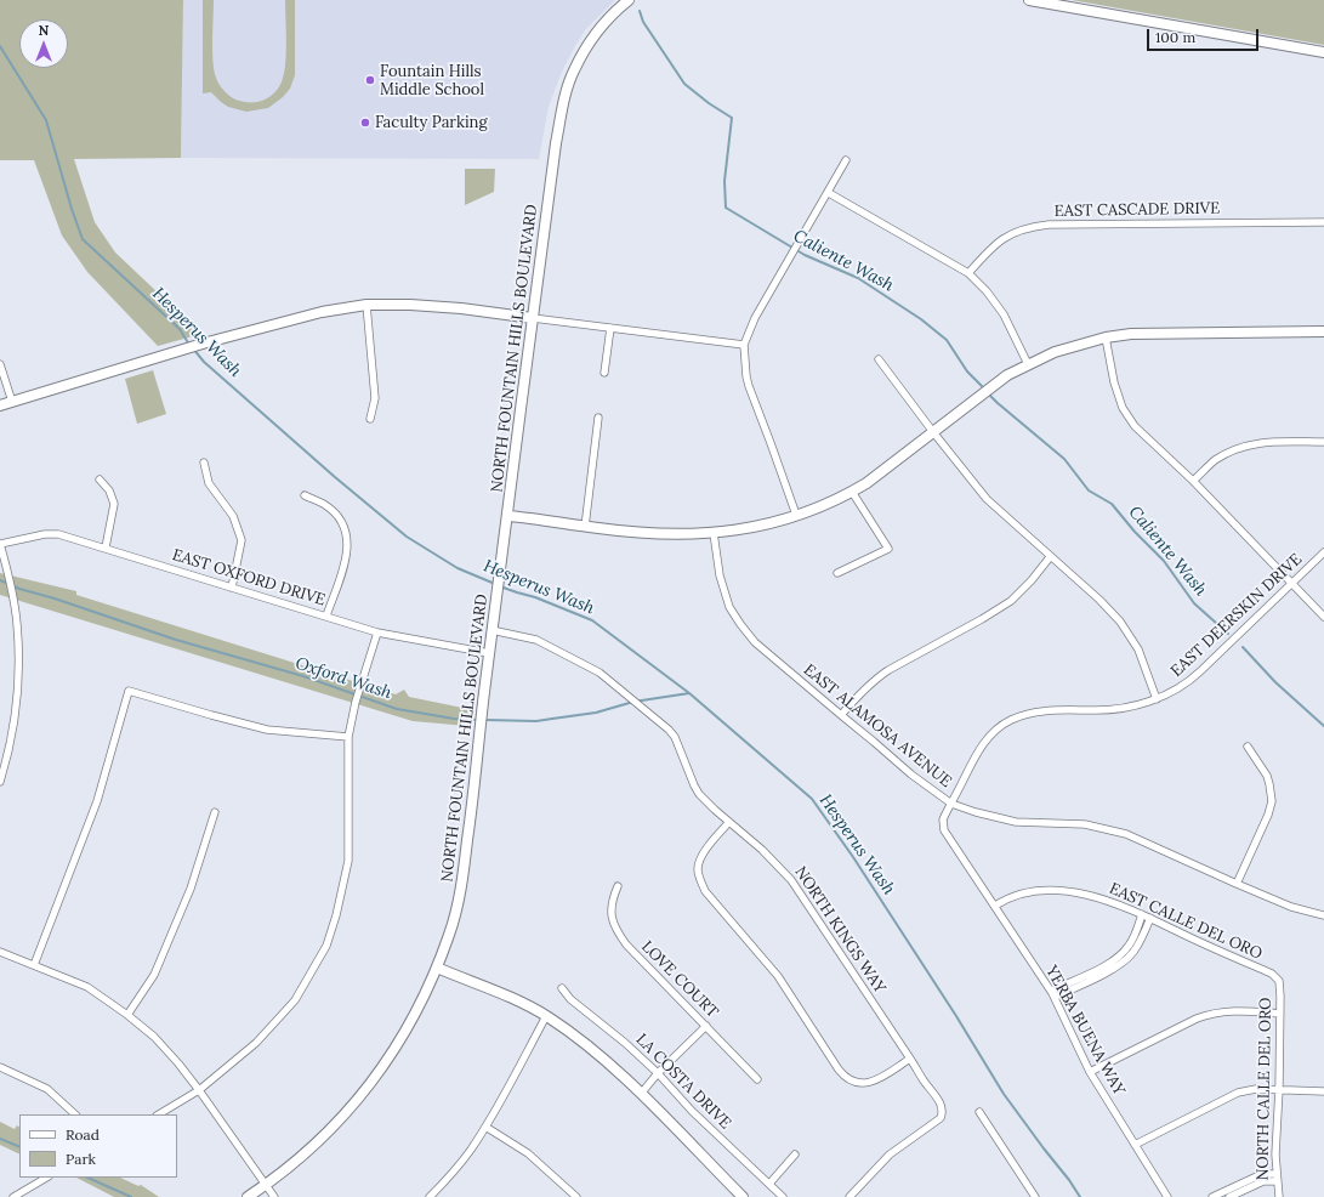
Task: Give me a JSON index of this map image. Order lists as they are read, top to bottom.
{
  "streets": {
    "street": [
      "EAST CASCADE DRIVE",
      "NORTH FOUNTAIN HILLS BOULEVARD",
      "EAST OXFORD DRIVE",
      "EAST DEERSKIN DRIVE",
      "EAST ALAMOSA AVENUE",
      "EAST CALLE DEL ORO",
      "NORTH KINGS WAY",
      "LOVE COURT",
      "YERBA BUENA WAY",
      "LA COSTA DRIVE",
      "NORTH CALLE DEL ORO"
    ]
  },
  "crossings": [
    ["NORTH FOUNTAIN HILLS BOULEVARD", "EAST OXFORD DRIVE"],
    ["NORTH FOUNTAIN HILLS BOULEVARD", "NORTH KINGS WAY"],
    ["EAST DEERSKIN DRIVE", "EAST ALAMOSA AVENUE"],
    ["EAST DEERSKIN DRIVE", "YERBA BUENA WAY"],
    ["EAST ALAMOSA AVENUE", "YERBA BUENA WAY"],
    ["EAST CALLE DEL ORO", "YERBA BUENA WAY"],
    ["EAST CALLE DEL ORO", "NORTH CALLE DEL ORO"]
  ],
  "water": ["Caliente Wash", "Hesperus Wash", "Oxford Wash"],
  "places": ["Fountain Hills Middle School", "Faculty Parking"],
  "legend": ["Road", "Park"],
  "scale_bar": "100 m",
  "north": "top"
}
